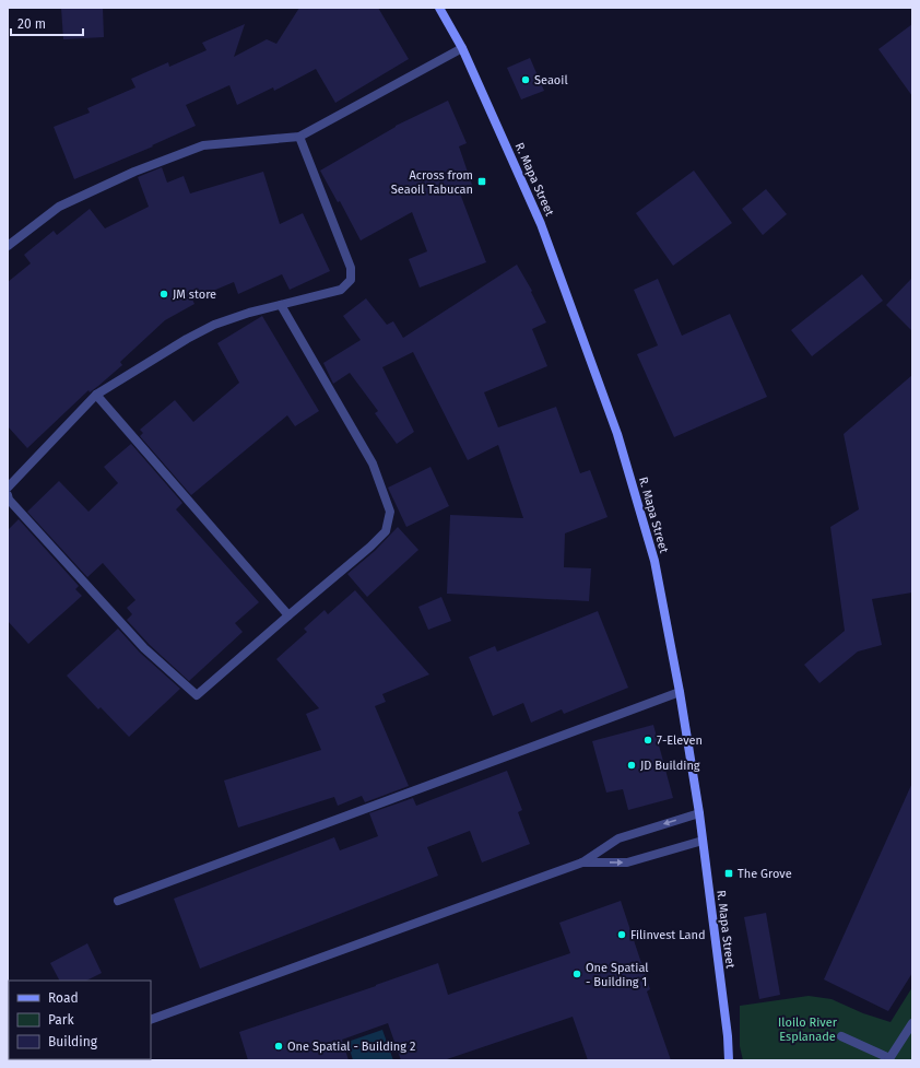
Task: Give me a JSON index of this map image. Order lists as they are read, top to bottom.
{
  "streets": {
    "main road": ["R. Mapa Street"]
  },
  "parks": ["Iloilo River Esplanade"],
  "places": {
    "other": [
      "Seaoil",
      "JM store",
      "7-Eleven",
      "JD Building",
      "Filinvest Land",
      "One Spatial - Building 1",
      "One Spatial - Building 2"
    ],
    "transit": ["Across from Seaoil Tabucan", "The Grove"]
  },
  "legend": ["Road", "Park", "Building"],
  "scale_bar": "20 m"
}
